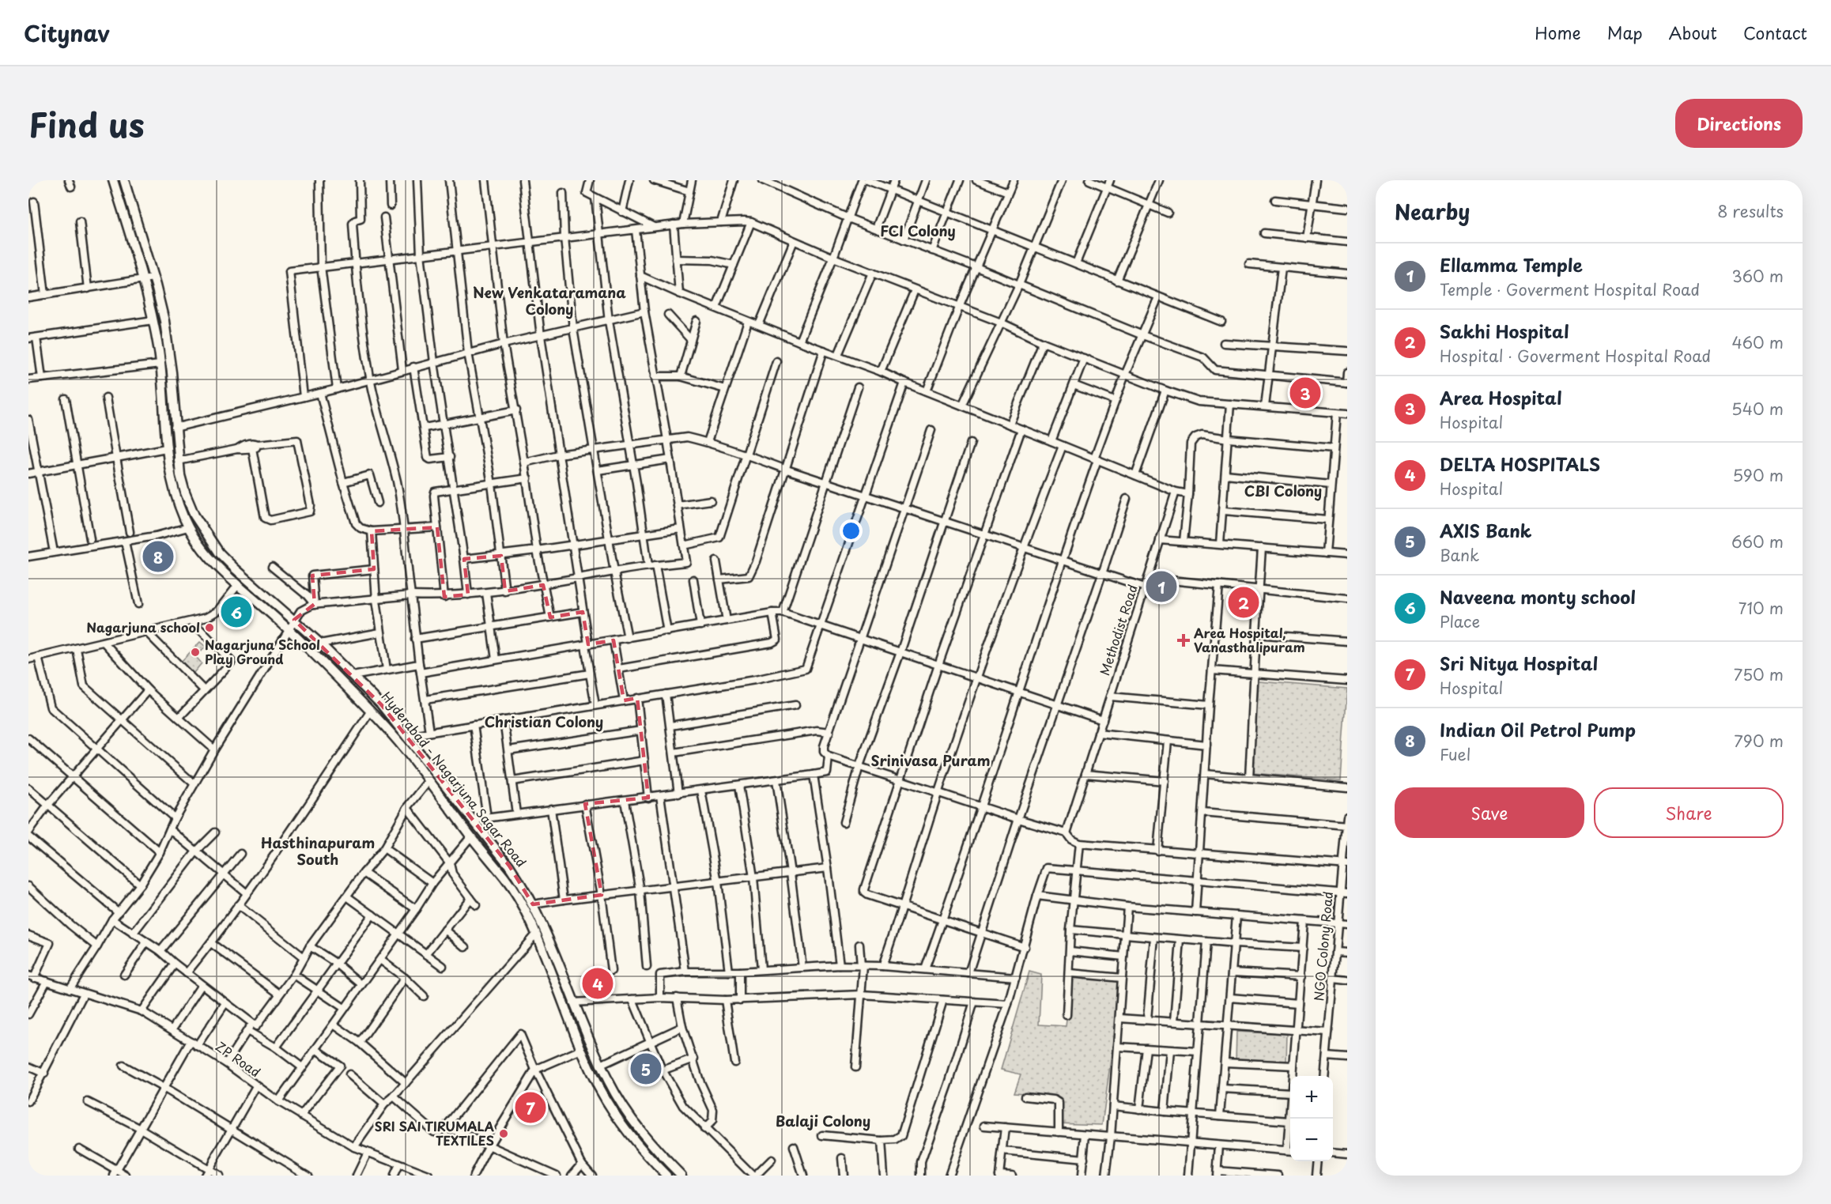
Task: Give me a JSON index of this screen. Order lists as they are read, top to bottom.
{
  "streets": {
    "main road": ["Hyderabad - Nagarjuna Sagar Road"],
    "street": ["Methodist Road", "NGO Colony Road", "ZP Road"]
  },
  "districts": [
    "FCI Colony",
    "New Venkataramana Colony",
    "CBI Colony",
    "Christian Colony",
    "Srinivasa Puram",
    "Hasthinapuram South",
    "Balaji Colony"
  ],
  "places": {
    "other": ["Nagarjuna school", "Nagarjuna School Play Ground", "SRI SAI TIRUMALA TEXTILES"],
    "health": ["Area Hospital, Vanasthalipuram"]
  },
  "page": {
    "header": "Citynav",
    "nav": [
      "Home",
      "Map",
      "About",
      "Contact"
    ],
    "title": "Find us",
    "buttons": [
      "Directions",
      ["Save", "Share"]
    ],
    "heading": ["Nearby", "8 results"],
    "list": [
      {
        "mark": "1",
        "name": "Ellamma Temple",
        "note": "Temple · Goverment Hospital Road",
        "value": "360 m"
      },
      {
        "mark": "2",
        "name": "Sakhi Hospital",
        "note": "Hospital · Goverment Hospital Road",
        "value": "460 m"
      },
      {
        "mark": "3",
        "name": "Area Hospital",
        "note": "Hospital",
        "value": "540 m"
      },
      {
        "mark": "4",
        "name": "DELTA HOSPITALS",
        "note": "Hospital",
        "value": "590 m"
      },
      {
        "mark": "5",
        "name": "AXIS Bank",
        "note": "Bank",
        "value": "660 m"
      },
      {
        "mark": "6",
        "name": "Naveena monty school",
        "note": "Place",
        "value": "710 m"
      },
      {
        "mark": "7",
        "name": "Sri Nitya Hospital",
        "note": "Hospital",
        "value": "750 m"
      },
      {
        "mark": "8",
        "name": "Indian Oil Petrol Pump",
        "note": "Fuel",
        "value": "790 m"
      }
    ],
    "pins": [
      "3",
      "8",
      "1",
      "2",
      "6",
      "4",
      "5",
      "7"
    ],
    "map_buttons": ["+", "−"]
  }
}
